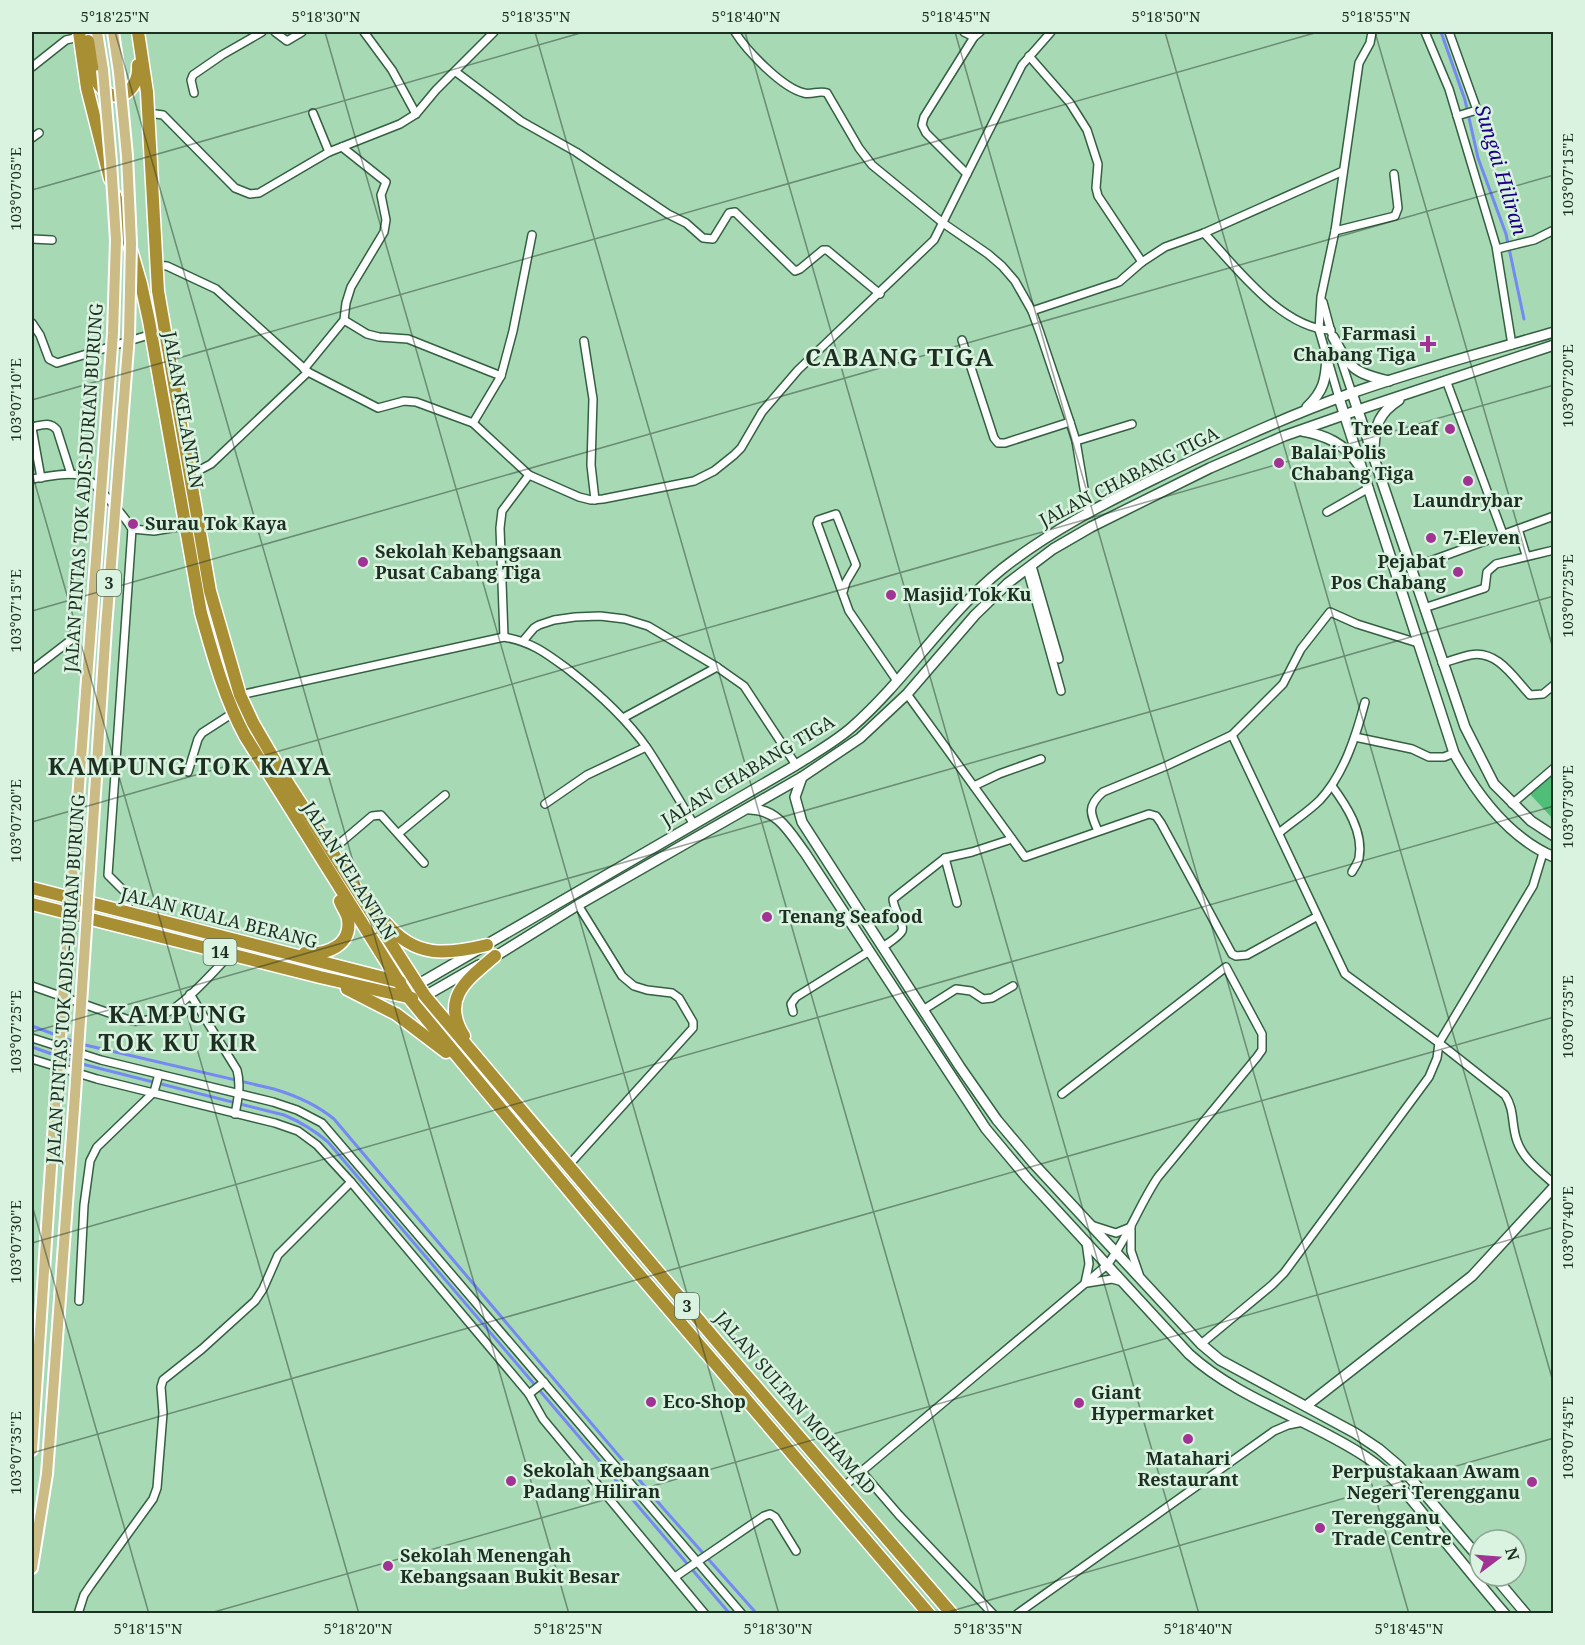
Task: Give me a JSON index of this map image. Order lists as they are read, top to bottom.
{
  "streets": {
    "highway": [
      "JALAN KELANTAN",
      "3",
      "JALAN KUALA BERANG",
      "14",
      "JALAN SULTAN MOHAMAD"
    ],
    "main road": ["JALAN CHABANG TIGA", "JALAN PINTAS TOK ADIS-DURIAN BURUNG"]
  },
  "crossings": [
    ["JALAN KELANTAN", "JALAN CHABANG TIGA"],
    ["JALAN KELANTAN", "JALAN PINTAS TOK ADIS-DURIAN BURUNG"],
    ["JALAN KELANTAN", "JALAN KUALA BERANG"],
    ["JALAN KELANTAN", "JALAN SULTAN MOHAMAD"],
    ["JALAN CHABANG TIGA", "JALAN KUALA BERANG"],
    ["JALAN CHABANG TIGA", "JALAN SULTAN MOHAMAD"],
    ["JALAN KUALA BERANG", "JALAN SULTAN MOHAMAD"]
  ],
  "districts": ["CABANG TIGA", "KAMPUNG TOK KAYA", "KAMPUNG TOK KU KIR"],
  "water": ["Sungai Hiliran"],
  "places": {
    "health": ["Farmasi Chabang Tiga"],
    "other": [
      "Tree Leaf",
      "Balai Polis Chabang Tiga",
      "Laundrybar",
      "Surau Tok Kaya",
      "7-Eleven",
      "Sekolah Kebangsaan Pusat Cabang Tiga",
      "Pejabat Pos Chabang",
      "Masjid Tok Ku",
      "Tenang Seafood",
      "Eco-Shop",
      "Giant Hypermarket",
      "Matahari Restaurant",
      "Sekolah Kebangsaan Padang Hiliran",
      "Perpustakaan Awam Negeri Terengganu",
      "Terengganu Trade Centre",
      "Sekolah Menengah Kebangsaan Bukit Besar"
    ]
  },
  "north": "right",
  "coordinates": [
    "5°18'25\"N",
    "5°18'30\"N",
    "5°18'35\"N",
    "5°18'40\"N",
    "5°18'45\"N",
    "5°18'50\"N",
    "5°18'55\"N",
    "103°07'15\"E",
    "103°07'05\"E",
    "103°07'20\"E",
    "103°07'10\"E",
    "103°07'25\"E",
    "103°07'30\"E",
    "103°07'35\"E",
    "103°07'40\"E",
    "103°07'45\"E",
    "5°18'15\"N",
    "5°18'20\"N"
  ]
}
